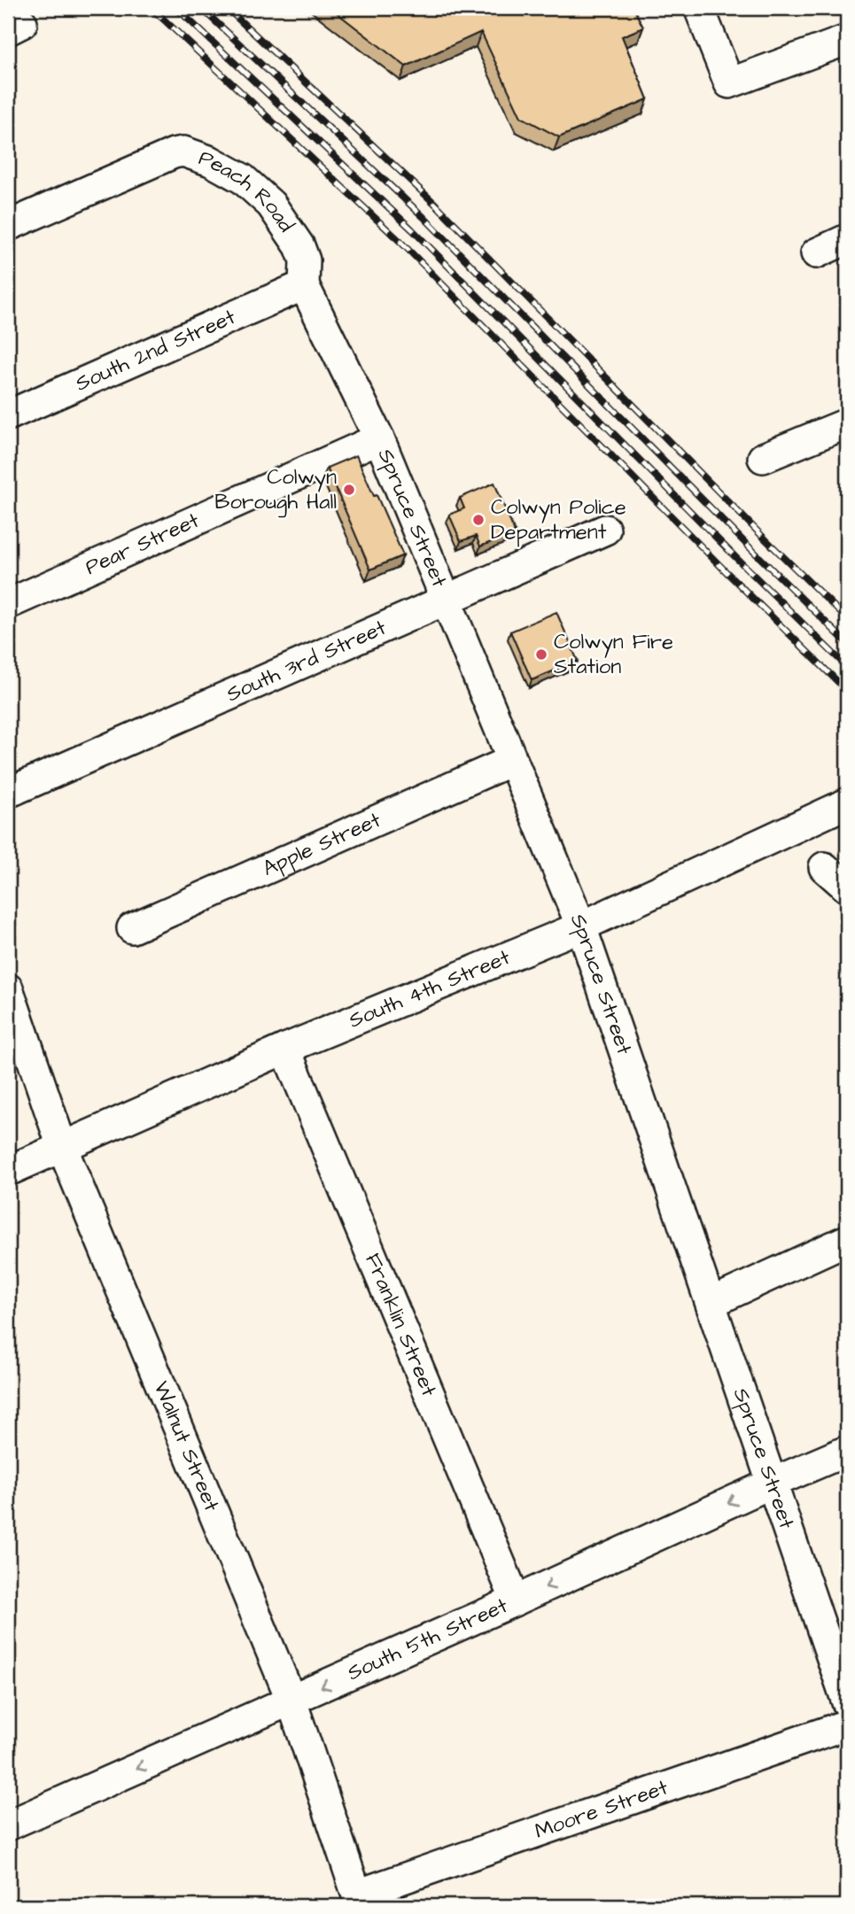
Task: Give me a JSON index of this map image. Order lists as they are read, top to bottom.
{
  "streets": {
    "street": [
      "Peach Road",
      "South 2nd Street",
      "Spruce Street",
      "Pear Street",
      "South 3rd Street",
      "Apple Street",
      "South 4th Street",
      "Franklin Street",
      "Walnut Street",
      "South 5th Street",
      "Moore Street"
    ]
  },
  "crossings": [
    ["Peach Road", "South 2nd Street"],
    ["Peach Road", "Spruce Street"],
    ["South 2nd Street", "Spruce Street"],
    ["Spruce Street", "Pear Street"],
    ["Spruce Street", "South 3rd Street"],
    ["Spruce Street", "Apple Street"],
    ["Spruce Street", "South 4th Street"],
    ["Spruce Street", "South 5th Street"],
    ["South 4th Street", "Franklin Street"],
    ["South 4th Street", "Walnut Street"],
    ["Franklin Street", "South 5th Street"],
    ["Walnut Street", "South 5th Street"],
    ["Walnut Street", "Moore Street"]
  ],
  "one_way": ["South 5th Street"],
  "places": ["Colwyn Borough Hall", "Colwyn Police Department", "Colwyn Fire Station"]
}
